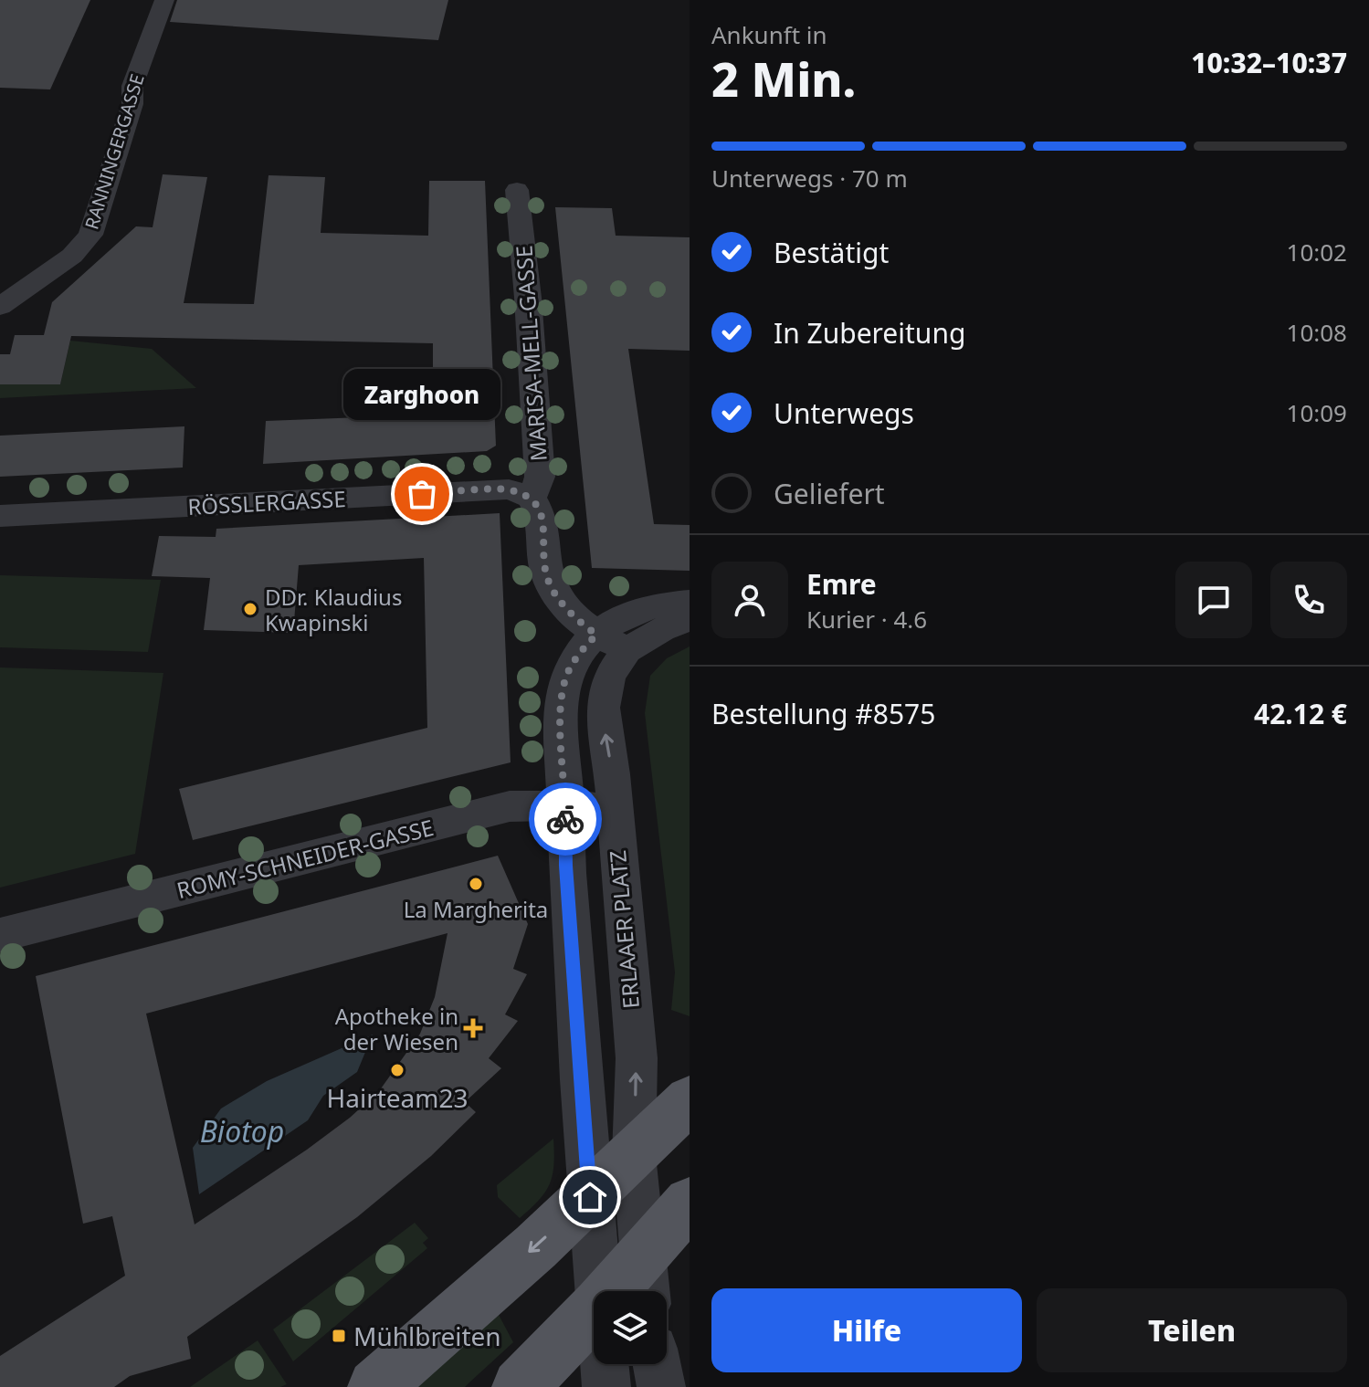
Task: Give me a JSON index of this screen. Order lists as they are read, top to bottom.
{
  "streets": {
    "street": [
      "RANNINGERGASSE",
      "MARISA-MELL-GASSE",
      "RÖSSLERGASSE",
      "ROMY-SCHNEIDER-GASSE",
      "ERLAAER PLATZ"
    ]
  },
  "crossings": [
    ["MARISA-MELL-GASSE", "RÖSSLERGASSE"],
    ["ROMY-SCHNEIDER-GASSE", "ERLAAER PLATZ"]
  ],
  "water": ["Biotop"],
  "places": {
    "other": [
      "Zarghoon",
      "DDr. Klaudius Kwapinski",
      "La Margherita",
      "Hairteam23"
    ],
    "health": ["Apotheke in der Wiesen"],
    "transit": ["Mühlbreiten"]
  },
  "page": {
    "heading": ["2 Min.", "Ankunft in", "10:32–10:37"],
    "panel": [
      "Emre",
      "Kurier · 4.6",
      "Bestellung #8575",
      "42.12 €"
    ],
    "bar": "Unterwegs · 70 m",
    "list": [
      ["Bestätigt", "10:02"],
      ["In Zubereitung", "10:08"],
      ["Unterwegs", "10:09"],
      "Geliefert"
    ],
    "bubble": "Zarghoon",
    "buttons": ["Hilfe", "Teilen"]
  }
}
